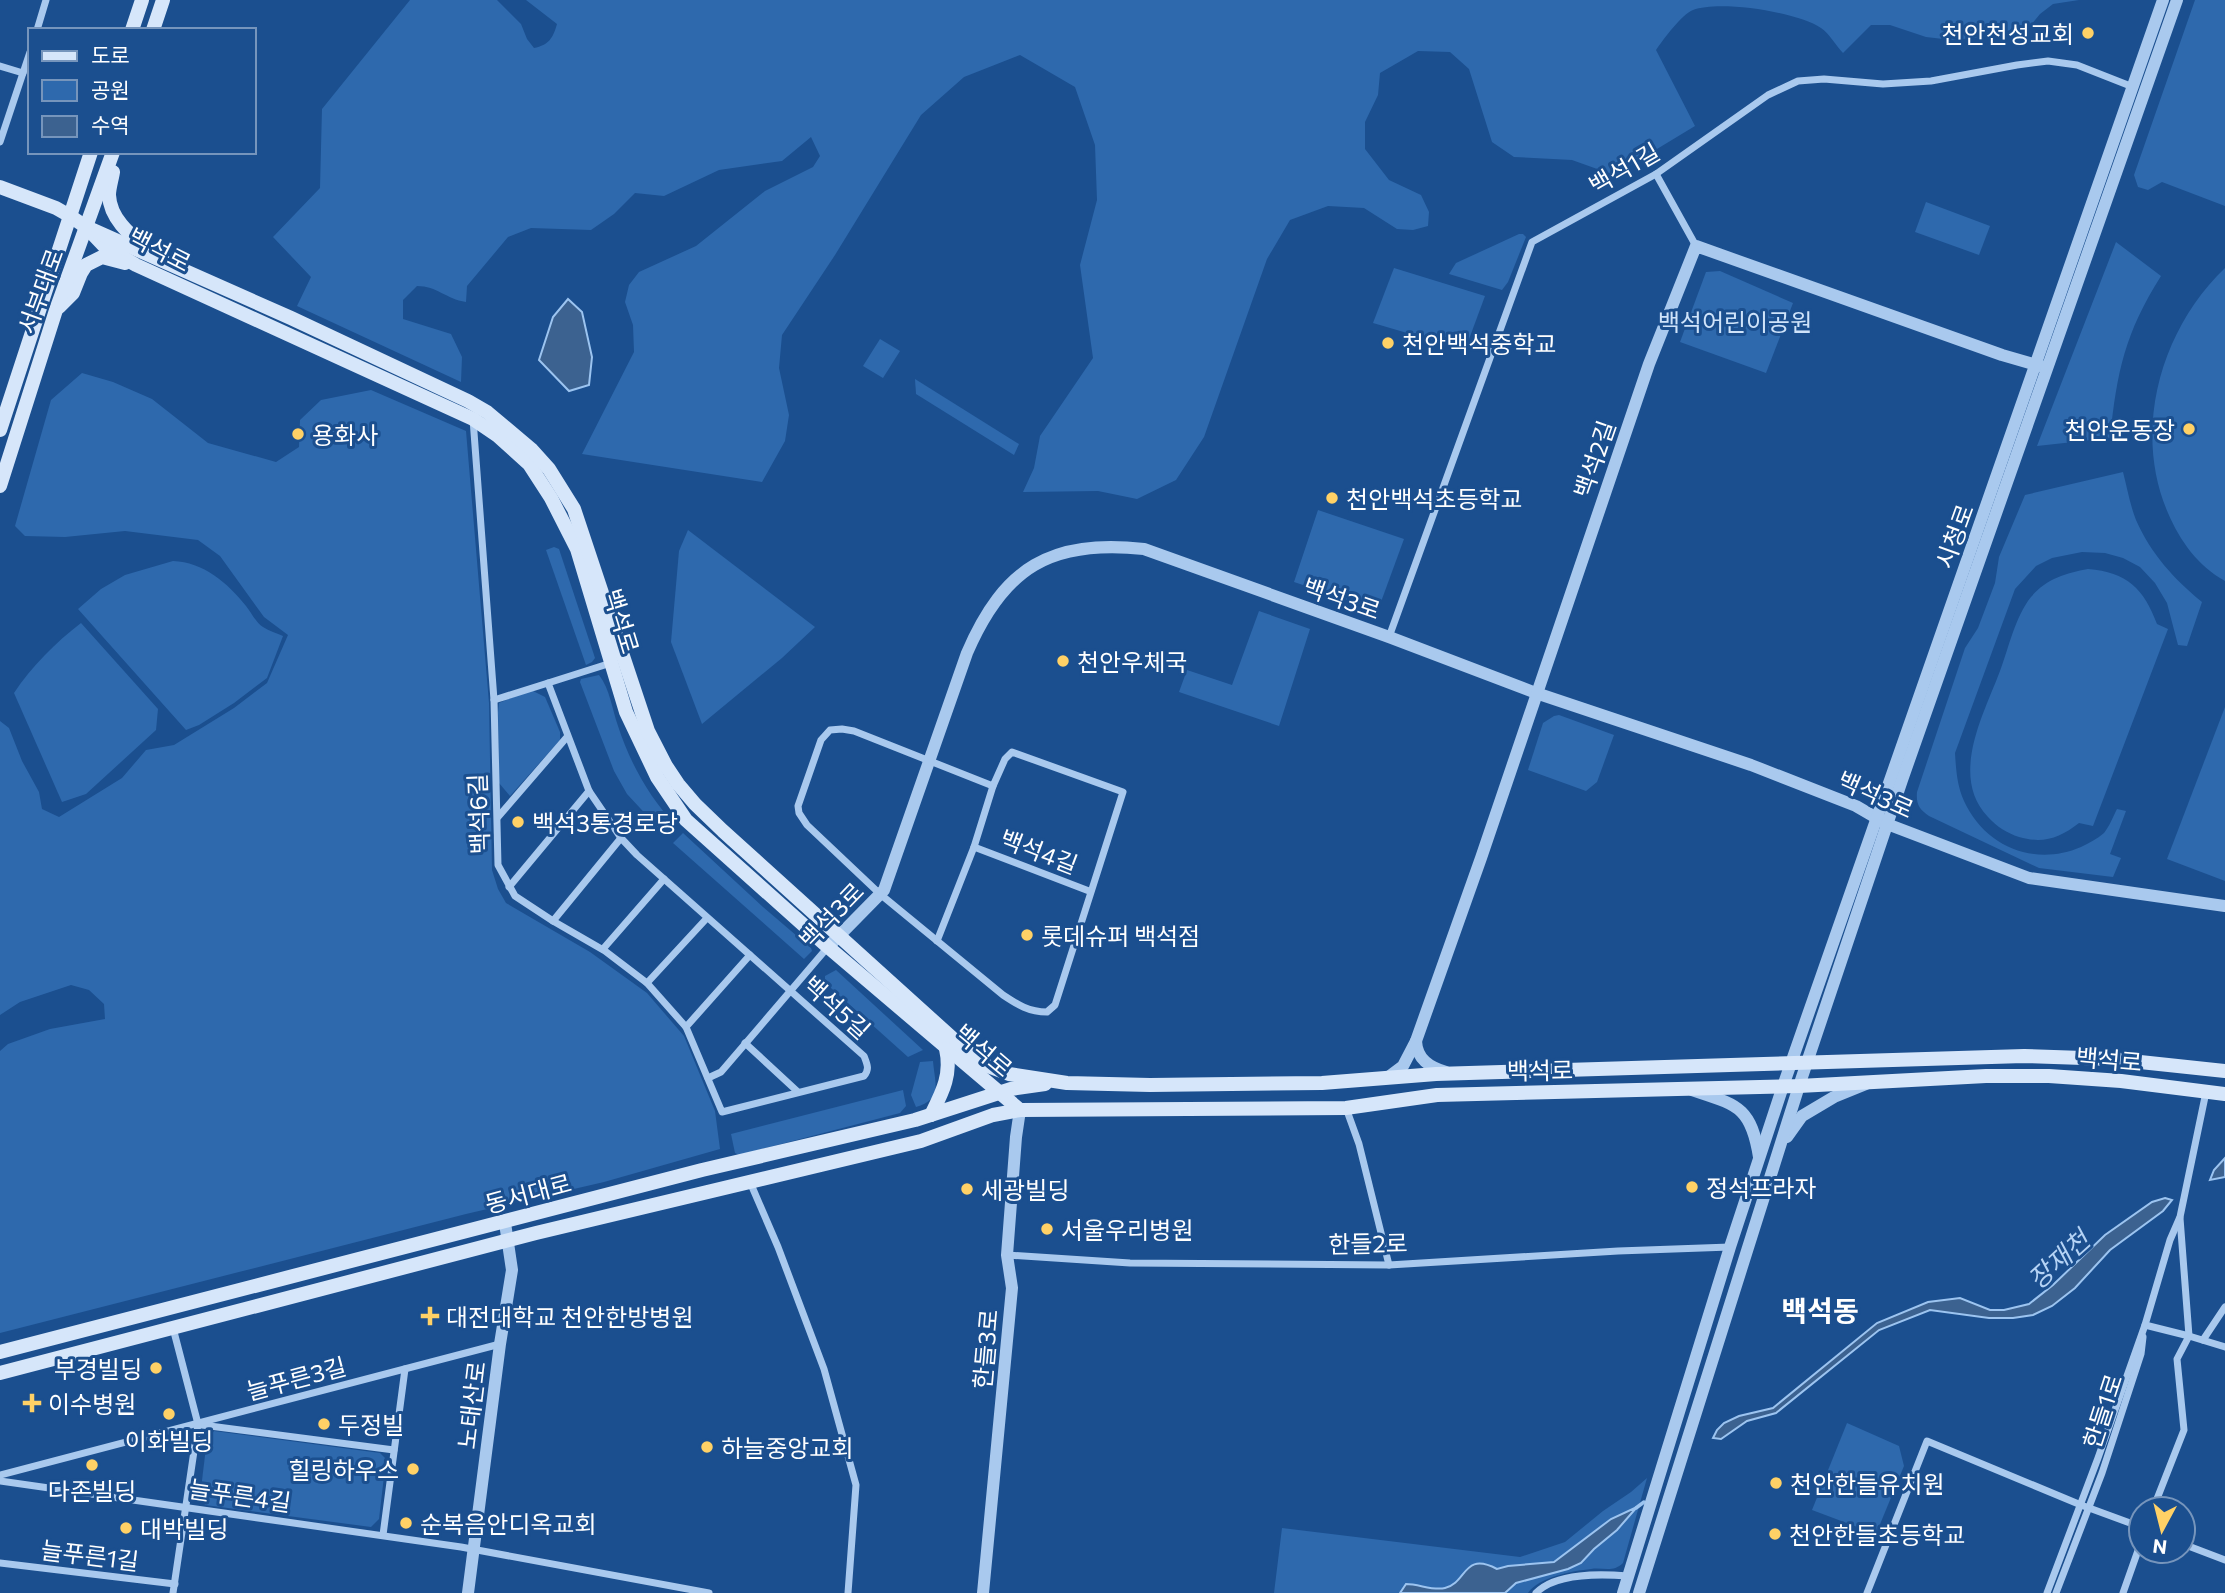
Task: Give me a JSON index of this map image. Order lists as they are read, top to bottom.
{
  "streets": {
    "main road": ["백석로", "서부대로", "동서대로"],
    "street": [
      "백석1길",
      "백석2길",
      "시청로",
      "백석3로",
      "백석6길",
      "백석4길",
      "백석5길",
      "한들2로",
      "한들3로",
      "늘푸른3길",
      "노태산로",
      "한들1로",
      "늘푸른4길",
      "늘푸른1길"
    ]
  },
  "crossings": [
    ["백석1길", "시청로"],
    ["백석1길", "백석3로"],
    ["백석로", "서부대로"],
    ["백석로", "백석2길"],
    ["백석로", "시청로"],
    ["백석로", "백석3로"],
    ["백석로", "백석6길"],
    ["백석로", "동서대로"],
    ["백석로", "한들3로"],
    ["백석로", "한들1로"],
    ["백석2길", "백석3로"],
    ["시청로", "백석3로"],
    ["백석3로", "백석6길"],
    ["백석3로", "백석5길"],
    ["백석6길", "백석5길"],
    ["동서대로", "한들3로"],
    ["동서대로", "노태산로"],
    ["동서대로", "늘푸른1길"],
    ["한들2로", "한들3로"],
    ["늘푸른3길", "노태산로"],
    ["늘푸른3길", "늘푸른1길"],
    ["노태산로", "늘푸른4길"],
    ["늘푸른4길", "늘푸른1길"]
  ],
  "districts": ["백석동"],
  "water": ["장재천"],
  "parks": ["백석어린이공원"],
  "places": {
    "other": [
      "천안천성교회",
      "천안백석중학교",
      "천안운동장",
      "용화사",
      "천안백석초등학교",
      "천안우체국",
      "백석3통경로당",
      "롯데슈퍼 백석점",
      "정석프라자",
      "세광빌딩",
      "서울우리병원",
      "부경빌딩",
      "이화빌딩",
      "두정빌",
      "하늘중앙교회",
      "다존빌딩",
      "힐링하우스",
      "천안한들유치원",
      "순복음안디옥교회",
      "대박빌딩",
      "천안한들초등학교"
    ],
    "health": ["대전대학교 천안한방병원", "이수병원"]
  },
  "legend": ["도로", "공원", "수역"],
  "north": "bottom"
}
